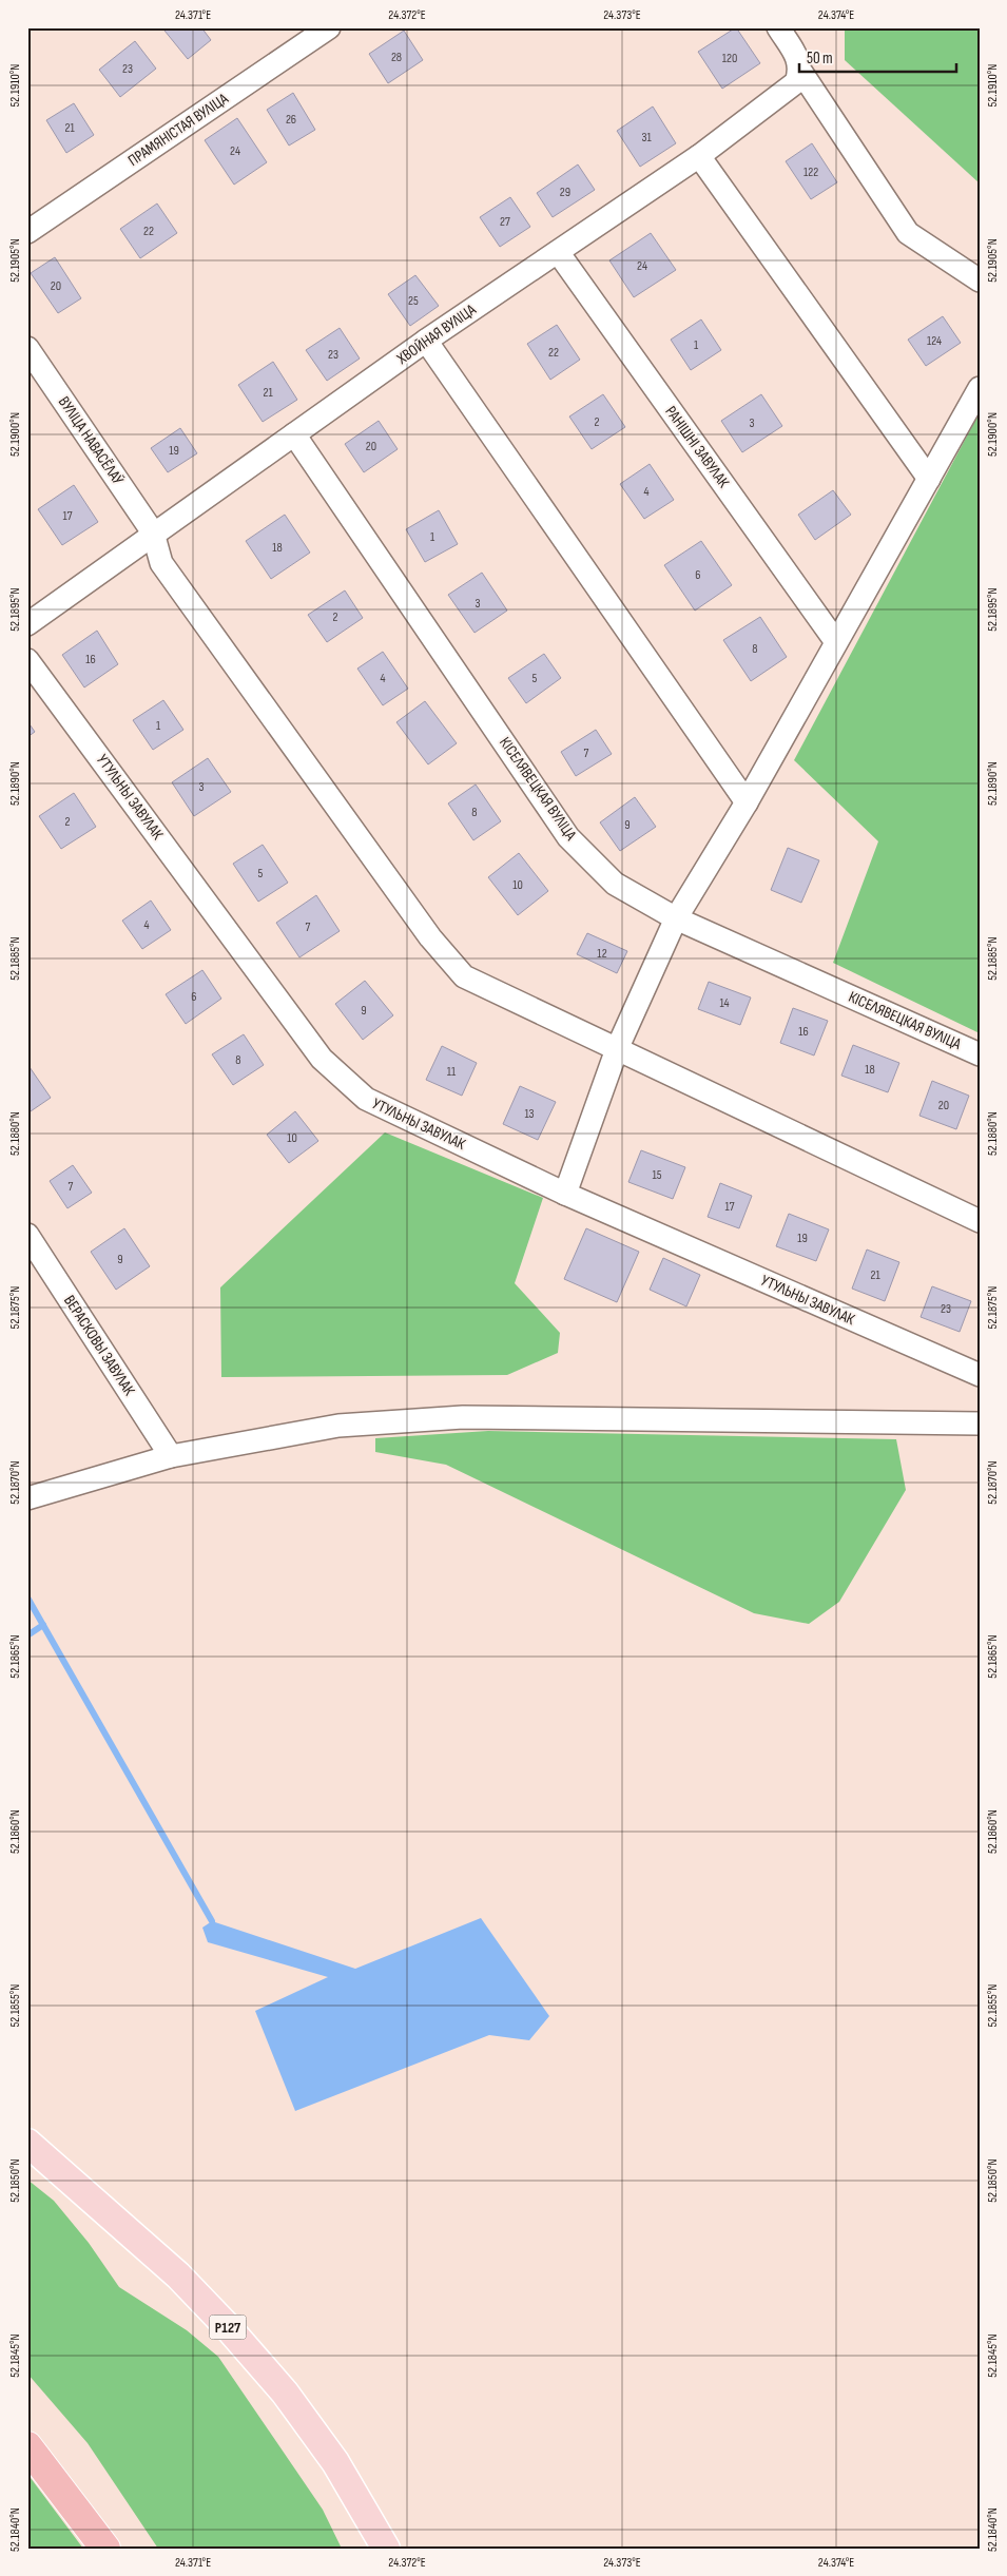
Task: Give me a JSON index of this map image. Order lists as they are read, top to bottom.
{
  "streets": {
    "main road": ["Р127"],
    "street": [
      "ПРАМЯНІСТАЯ ВУЛІЦА",
      "ХВОЙНАЯ ВУЛІЦА",
      "ВУЛІЦА НАВАСЁЛАЎ",
      "РАНІШНІ ЗАВУЛАК",
      "КІСЕЛЯВЕЦКАЯ ВУЛІЦА",
      "УТУЛЬНЫ ЗАВУЛАК",
      "ВЕРАСКОВЫ ЗАВУЛАК"
    ]
  },
  "crossings": [
    ["ХВОЙНАЯ ВУЛІЦА", "ВУЛІЦА НАВАСЁЛАЎ"],
    ["ХВОЙНАЯ ВУЛІЦА", "РАНІШНІ ЗАВУЛАК"],
    ["ХВОЙНАЯ ВУЛІЦА", "КІСЕЛЯВЕЦКАЯ ВУЛІЦА"]
  ],
  "house_numbers": [
    "28",
    "120",
    "23",
    "26",
    "21",
    "31",
    "24",
    "122",
    "29",
    "27",
    "22",
    "24",
    "20",
    "25",
    "124",
    "1",
    "22",
    "23",
    "21",
    "2",
    "3",
    "20",
    "19",
    "4",
    "17",
    "1",
    "18",
    "6",
    "3",
    "2",
    "8",
    "16",
    "4",
    "5",
    "1",
    "7",
    "3",
    "8",
    "2",
    "9",
    "5",
    "10",
    "4",
    "7",
    "12",
    "6",
    "14",
    "9",
    "16",
    "8",
    "18",
    "11",
    "20",
    "13",
    "10",
    "15",
    "7",
    "17",
    "19",
    "9",
    "21",
    "23"
  ],
  "scale_bar": "50 m",
  "coordinates": [
    "24.371°E",
    "24.372°E",
    "24.373°E",
    "24.374°E",
    "52.1910°N",
    "52.1905°N",
    "52.1900°N",
    "52.1895°N",
    "52.1890°N",
    "52.1885°N",
    "52.1880°N",
    "52.1875°N",
    "52.1870°N",
    "52.1865°N",
    "52.1860°N",
    "52.1855°N",
    "52.1850°N",
    "52.1845°N",
    "52.1840°N"
  ]
}
